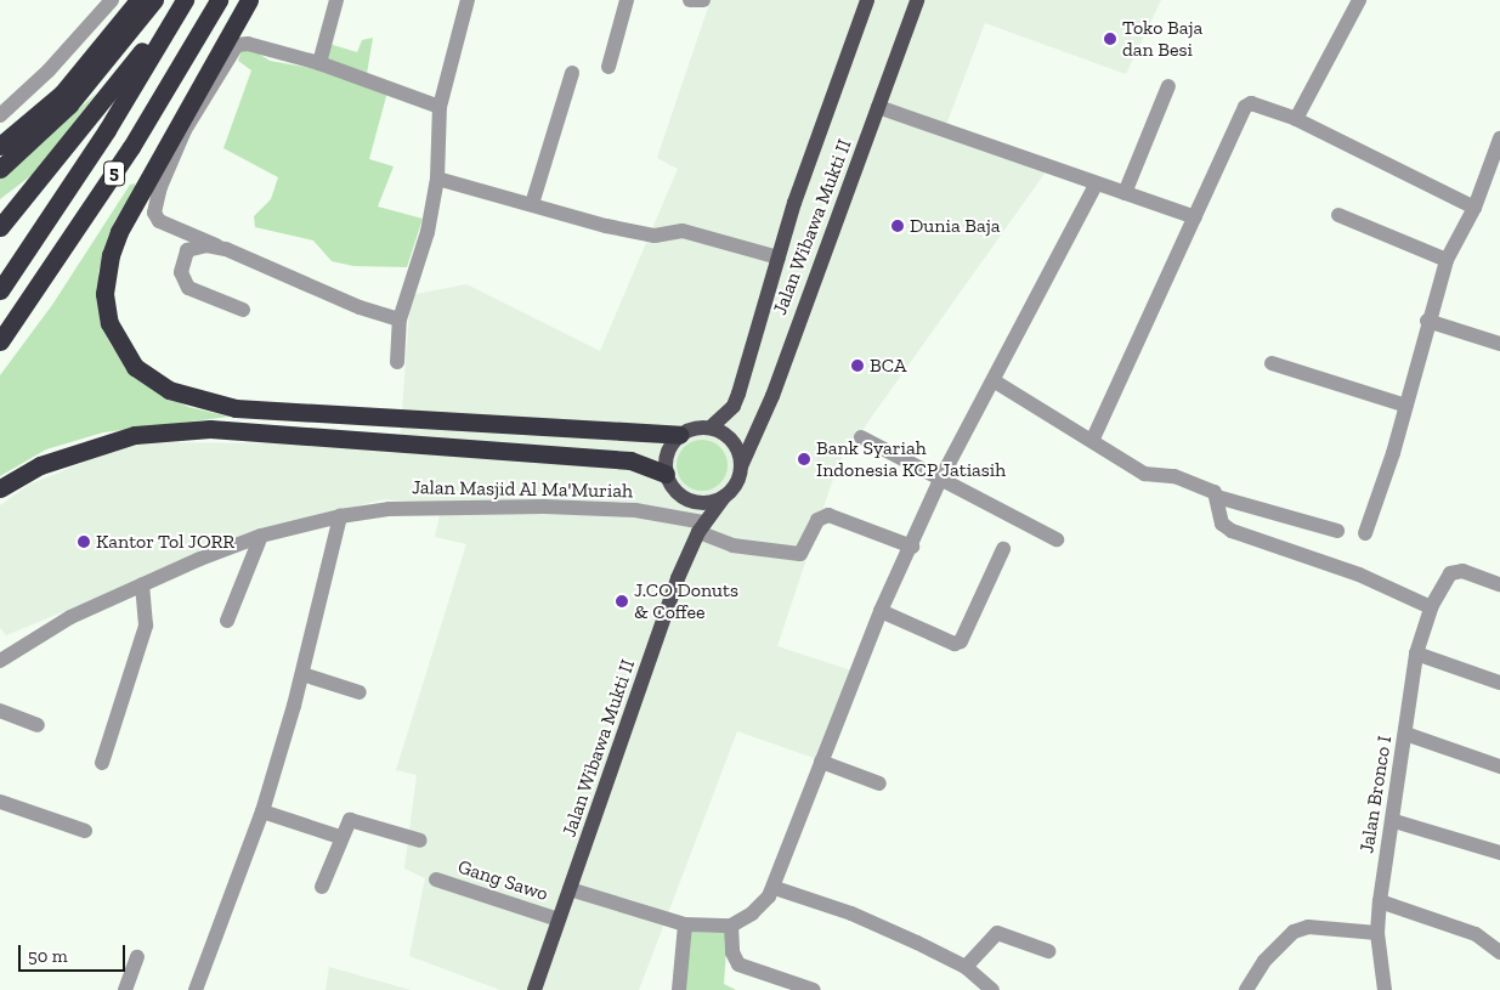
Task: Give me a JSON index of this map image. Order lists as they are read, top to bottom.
{
  "streets": {
    "highway": ["5"],
    "main road": ["Jalan Wibawa Mukti II"],
    "street": ["Jalan Masjid Al Ma'Muriah", "Jalan Bronco I", "Gang Sawo"]
  },
  "crossings": [
    ["Jalan Wibawa Mukti II", "Jalan Masjid Al Ma'Muriah"],
    ["Jalan Wibawa Mukti II", "Gang Sawo"]
  ],
  "places": [
    "Toko Baja dan Besi",
    "Dunia Baja",
    "BCA",
    "Bank Syariah Indonesia KCP Jatiasih",
    "Kantor Tol JORR",
    "J.CO Donuts & Coffee"
  ],
  "scale_bar": "50 m"
}
